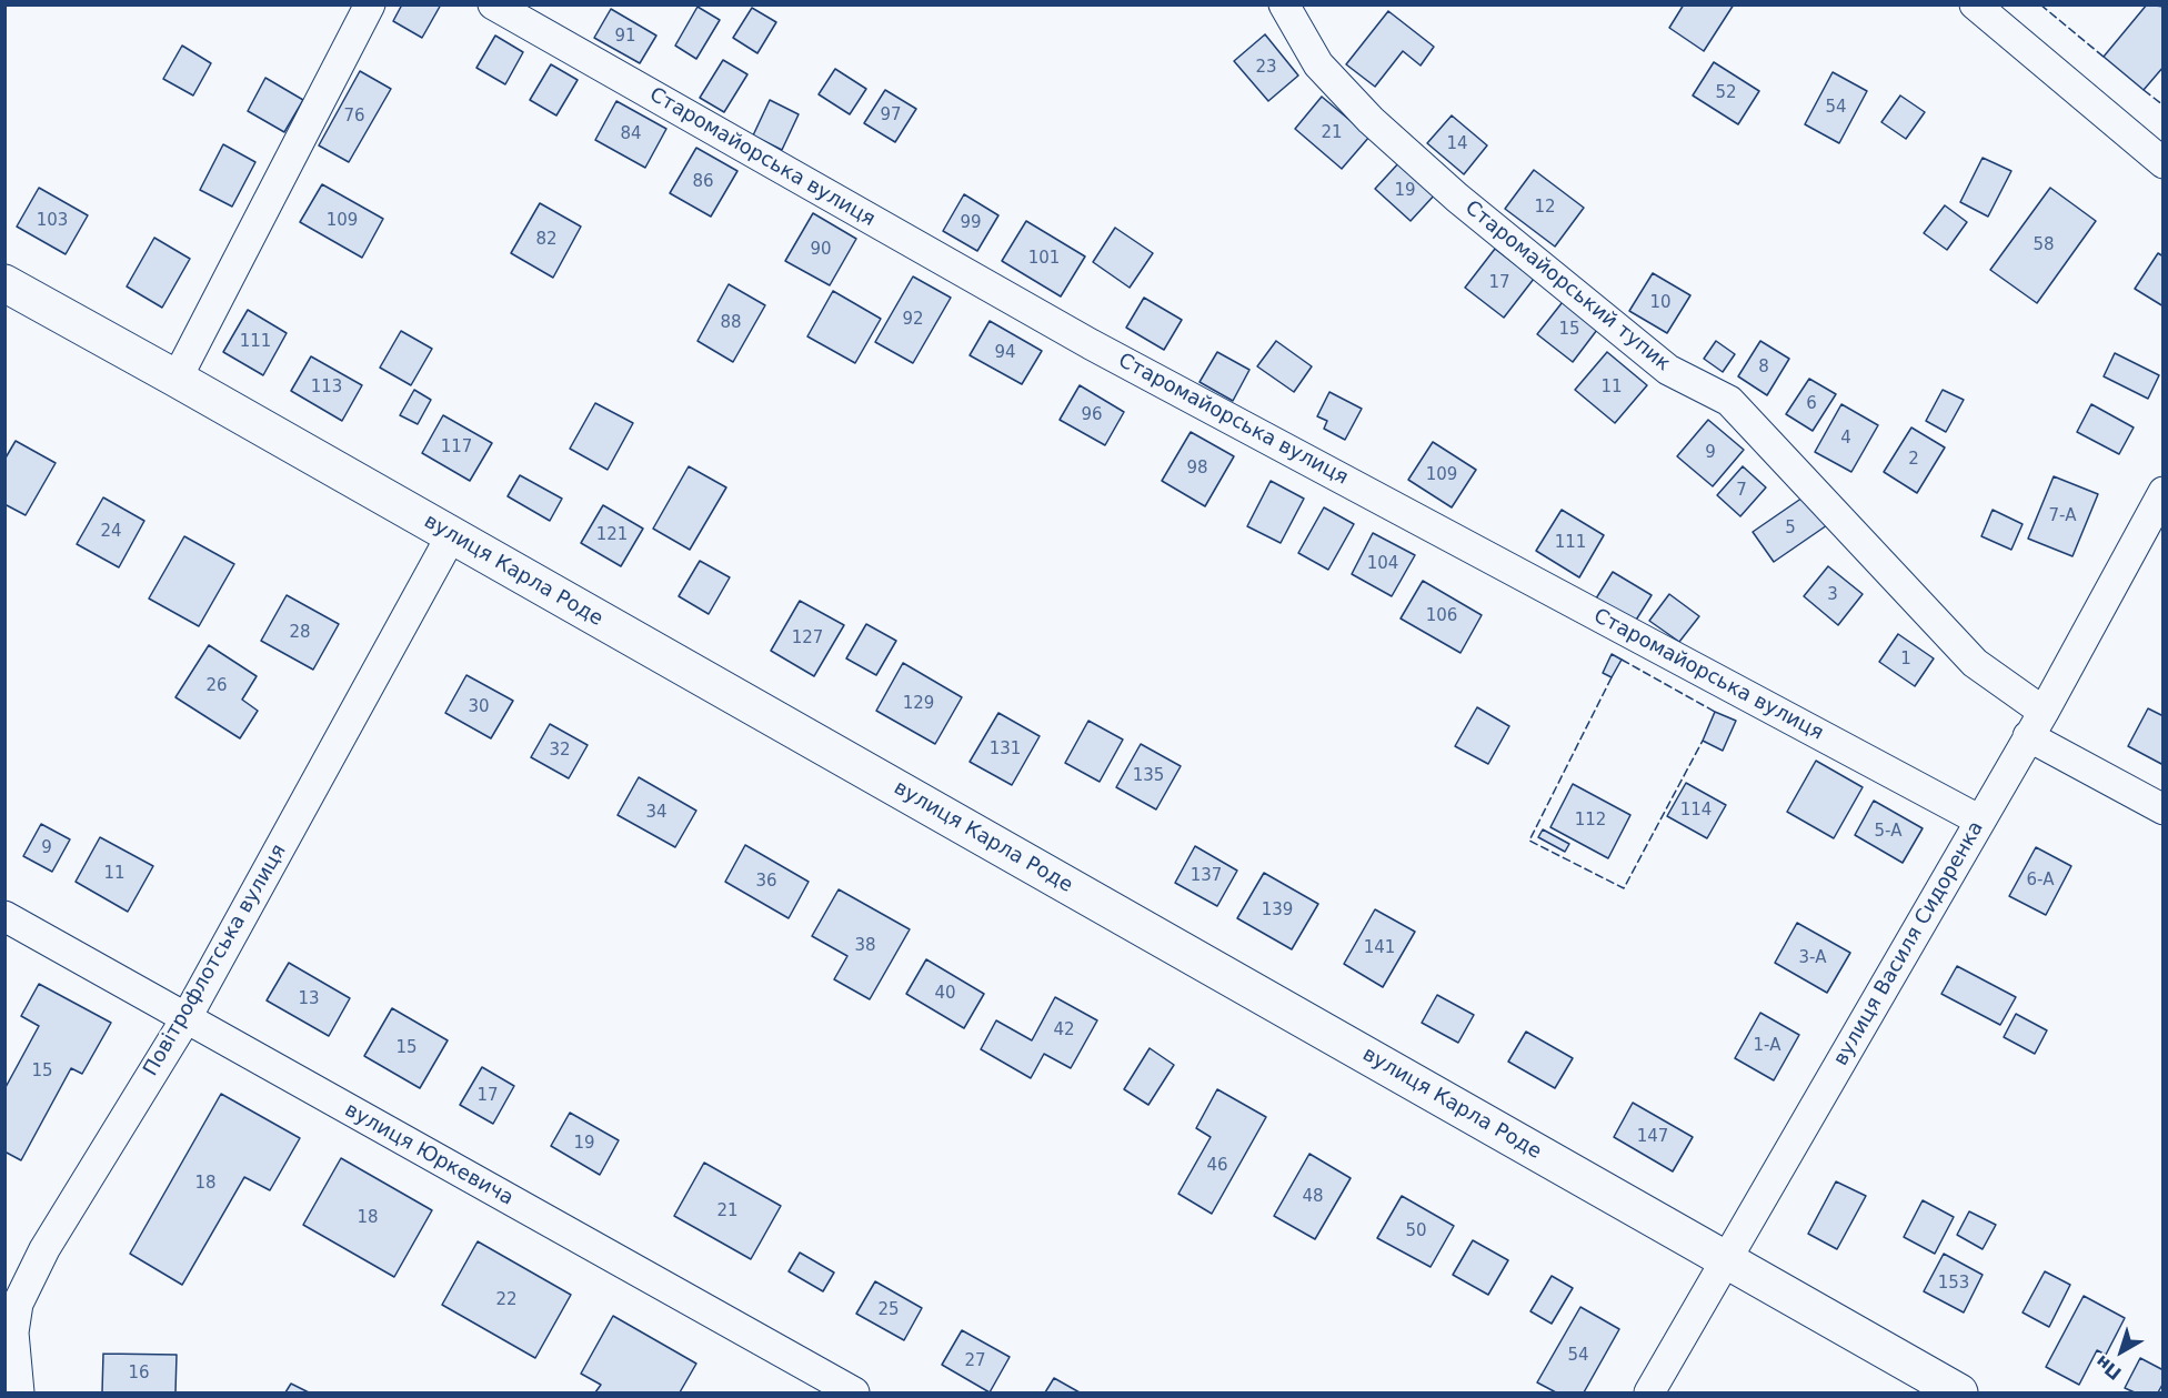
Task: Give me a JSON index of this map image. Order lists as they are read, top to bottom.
{
  "streets": {
    "street": [
      "Старомайорська вулиця",
      "Старомайорський тупик",
      "вулиця Карла Роде",
      "вулиця Василя Сидоренка",
      "Повітрофлотська вулиця",
      "вулиця Юркевича"
    ]
  },
  "crossings": [
    ["Старомайорська вулиця", "вулиця Василя Сидоренка"],
    ["Старомайорський тупик", "вулиця Василя Сидоренка"],
    ["вулиця Карла Роде", "вулиця Василя Сидоренка"],
    ["вулиця Карла Роде", "Повітрофлотська вулиця"],
    ["Повітрофлотська вулиця", "вулиця Юркевича"]
  ],
  "house_numbers": [
    "91",
    "23",
    "52",
    "54",
    "97",
    "76",
    "21",
    "84",
    "14",
    "86",
    "19",
    "12",
    "103",
    "109",
    "99",
    "82",
    "58",
    "90",
    "101",
    "17",
    "10",
    "92",
    "88",
    "15",
    "111",
    "94",
    "8",
    "113",
    "11",
    "6",
    "96",
    "4",
    "117",
    "9",
    "2",
    "98",
    "109",
    "7",
    "7-А",
    "5",
    "24",
    "121",
    "111",
    "104",
    "3",
    "106",
    "28",
    "127",
    "1",
    "26",
    "129",
    "30",
    "131",
    "32",
    "135",
    "114",
    "34",
    "112",
    "5-А",
    "9",
    "11",
    "137",
    "6-А",
    "36",
    "139",
    "38",
    "141",
    "3-А",
    "40",
    "13",
    "42",
    "1-А",
    "15",
    "15",
    "17",
    "147",
    "19",
    "46",
    "18",
    "48",
    "21",
    "18",
    "50",
    "153",
    "22",
    "25",
    "54",
    "27",
    "16"
  ],
  "north": "bottom left"
}
